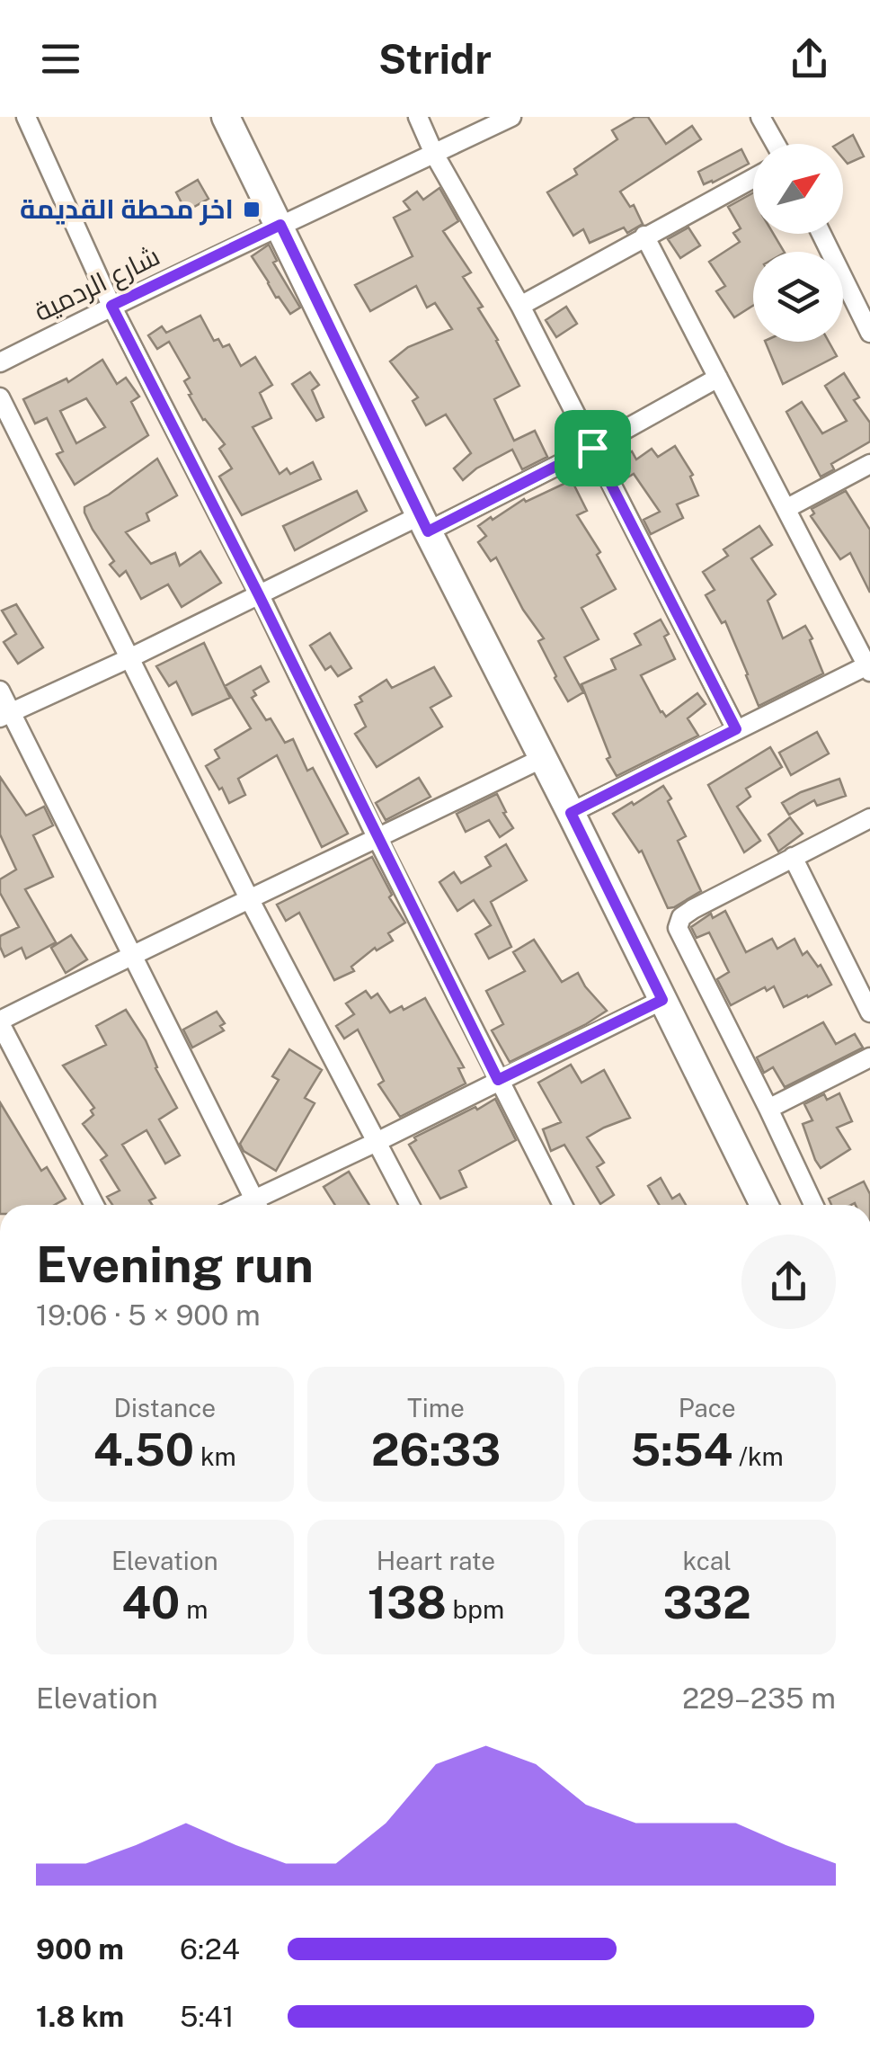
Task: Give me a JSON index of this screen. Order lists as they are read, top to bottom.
{
  "streets": {
    "street": ["شارع الردمية"]
  },
  "places": {
    "transit": ["اخر محطة القديمة"]
  },
  "north": "top right",
  "page": {
    "header": "Stridr",
    "heading": ["Evening run", "19:06 · 5 × 900 m"],
    "stats": [
      ["Distance", "4.50 km"],
      ["Time", "26:33"],
      ["Pace", "5:54 /km"],
      ["Elevation", "40 m"],
      ["Heart rate", "138 bpm"],
      ["kcal", "332"]
    ],
    "chart": ["Elevation", "229–235 m"],
    "list": [
      {
        "name": "900 m",
        "note": "6:24"
      },
      {
        "name": "1.8 km",
        "note": "5:41"
      }
    ]
  }
}
